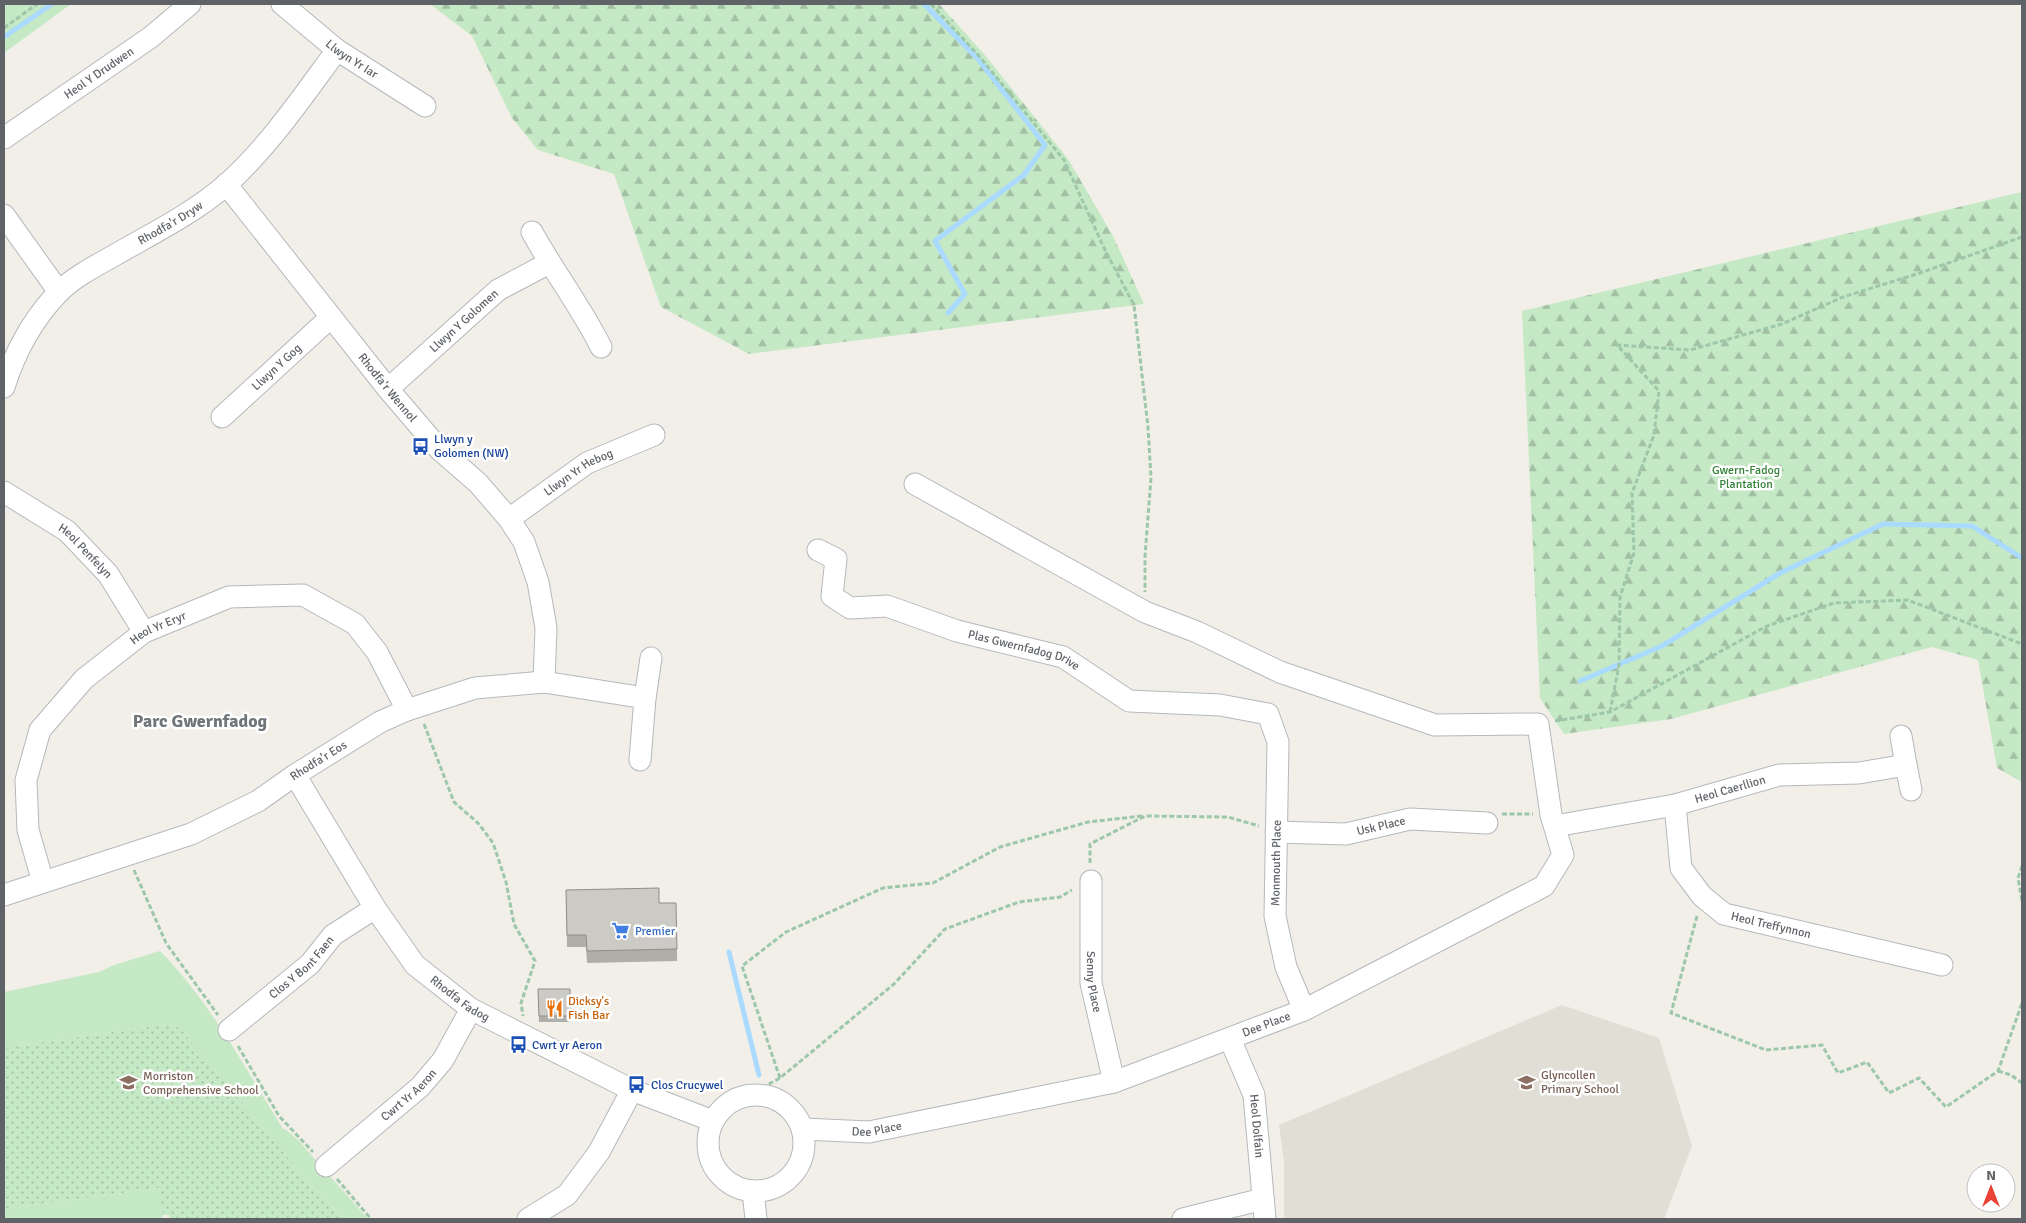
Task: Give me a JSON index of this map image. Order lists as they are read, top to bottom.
{
  "streets": {
    "street": [
      "Llwyn Yr Iar",
      "Heol Y Drudwen",
      "Rhodfa'r Dryw",
      "Llwyn Y Golomen",
      "Llwyn Y Gog",
      "Rhodfa'r Wennol",
      "Llwyn Yr Hebog",
      "Heol Penfelyn",
      "Heol Yr Eryr",
      "Plas Gwernfadog Drive",
      "Rhodfa'r Eos",
      "Heol Caerllion",
      "Usk Place",
      "Monmouth Place",
      "Heol Treffynnon",
      "Clos Y Bont Faen",
      "Senny Place",
      "Rhodfa Fadog",
      "Dee Place",
      "Cwrt Yr Aeron",
      "Heol Dolfain"
    ]
  },
  "crossings": [
    ["Llwyn Yr Iar", "Rhodfa'r Dryw"],
    ["Rhodfa'r Dryw", "Rhodfa'r Wennol"],
    ["Llwyn Y Golomen", "Rhodfa'r Wennol"],
    ["Llwyn Y Gog", "Rhodfa'r Wennol"],
    ["Rhodfa'r Wennol", "Llwyn Yr Hebog"],
    ["Rhodfa'r Wennol", "Rhodfa'r Eos"],
    ["Heol Penfelyn", "Heol Yr Eryr"],
    ["Heol Yr Eryr", "Rhodfa'r Eos"],
    ["Plas Gwernfadog Drive", "Monmouth Place"],
    ["Rhodfa'r Eos", "Rhodfa Fadog"],
    ["Heol Caerllion", "Heol Treffynnon"],
    ["Heol Caerllion", "Dee Place"],
    ["Usk Place", "Monmouth Place"],
    ["Monmouth Place", "Dee Place"],
    ["Clos Y Bont Faen", "Rhodfa Fadog"],
    ["Senny Place", "Dee Place"],
    ["Rhodfa Fadog", "Dee Place"],
    ["Rhodfa Fadog", "Cwrt Yr Aeron"],
    ["Dee Place", "Heol Dolfain"]
  ],
  "districts": ["Parc Gwernfadog"],
  "parks": ["Gwern-Fadog Plantation"],
  "places": {
    "bus stop": ["Llwyn y Golomen (NW)", "Cwrt yr Aeron", "Clos Crucywel"],
    "supermarket": ["Premier"],
    "restaurant": ["Dicksy's Fish Bar"],
    "school or university": ["Glyncollen Primary School", "Morriston Comprehensive School"]
  },
  "north": "top"
}
